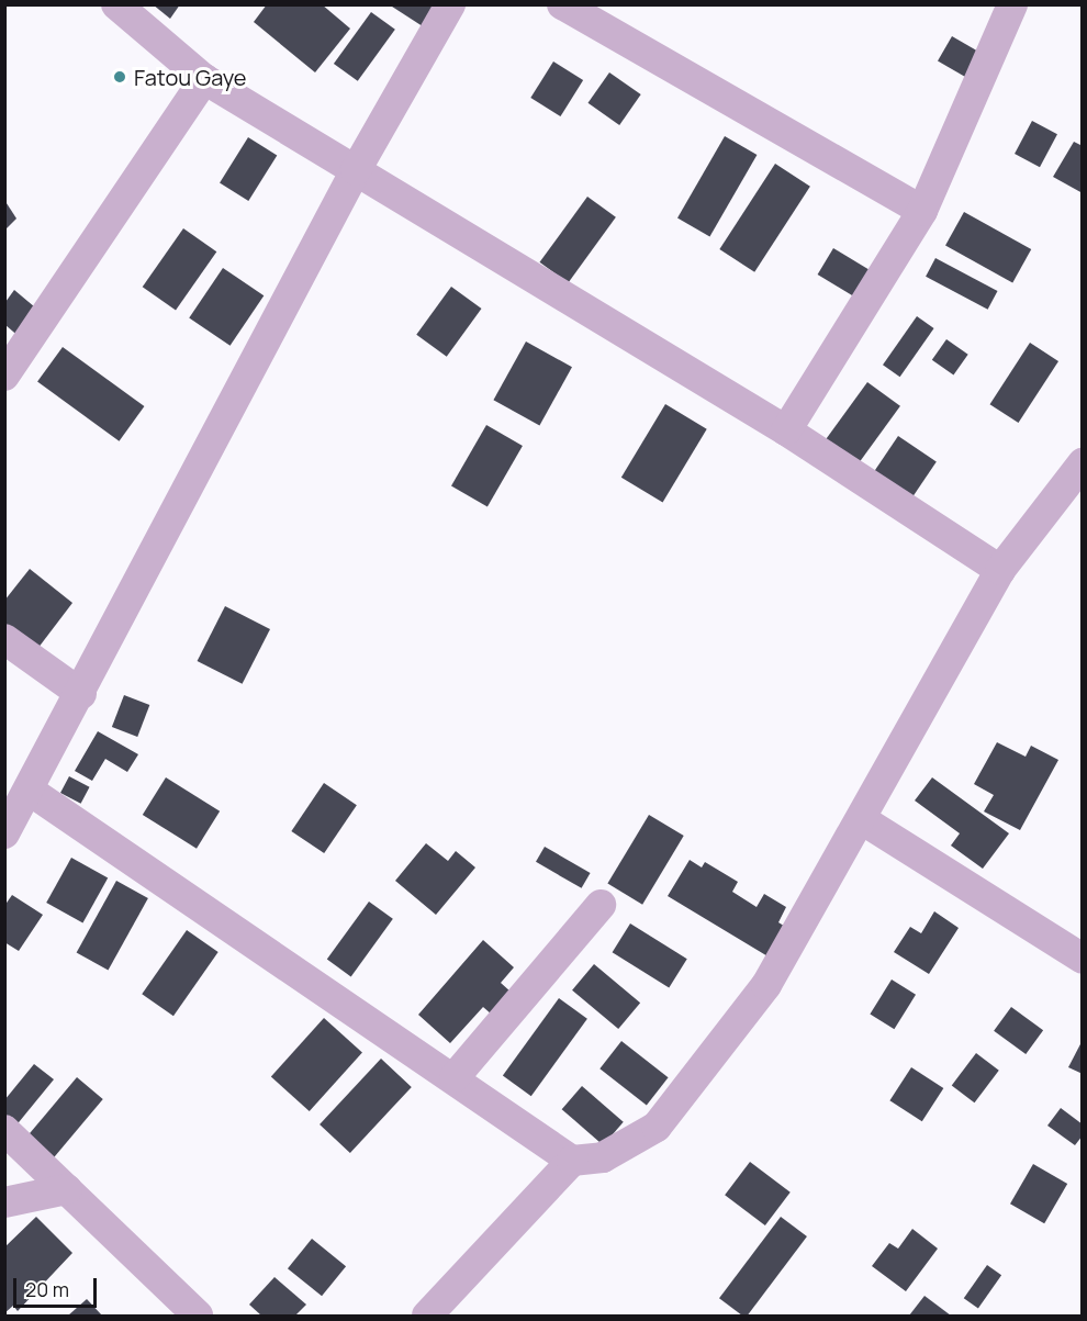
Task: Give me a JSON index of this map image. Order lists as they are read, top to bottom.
{
  "places": ["Fatou Gaye"],
  "scale_bar": "20 m"
}
